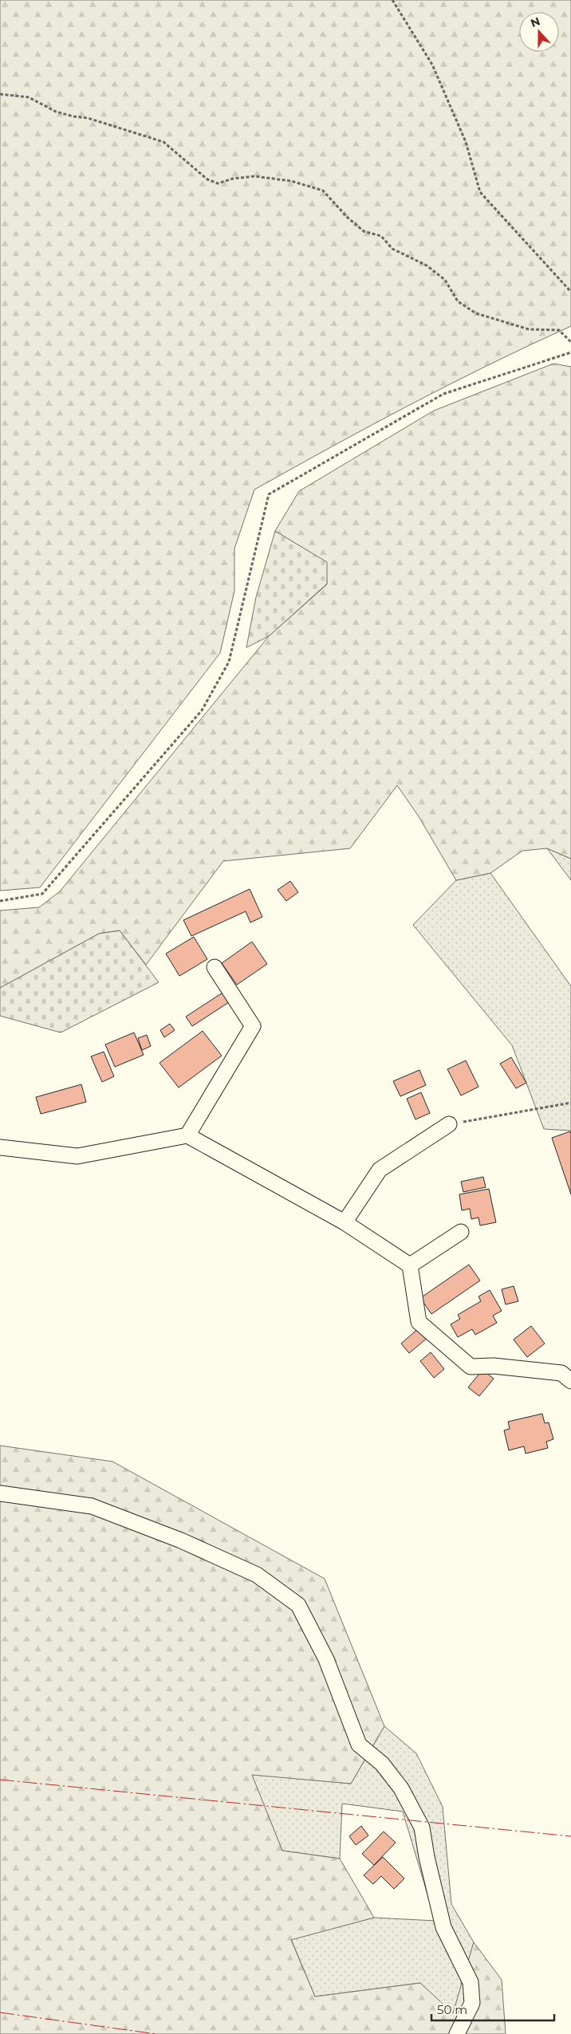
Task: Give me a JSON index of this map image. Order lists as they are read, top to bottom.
{
  "scale_bar": "50 m",
  "north": "top"
}
